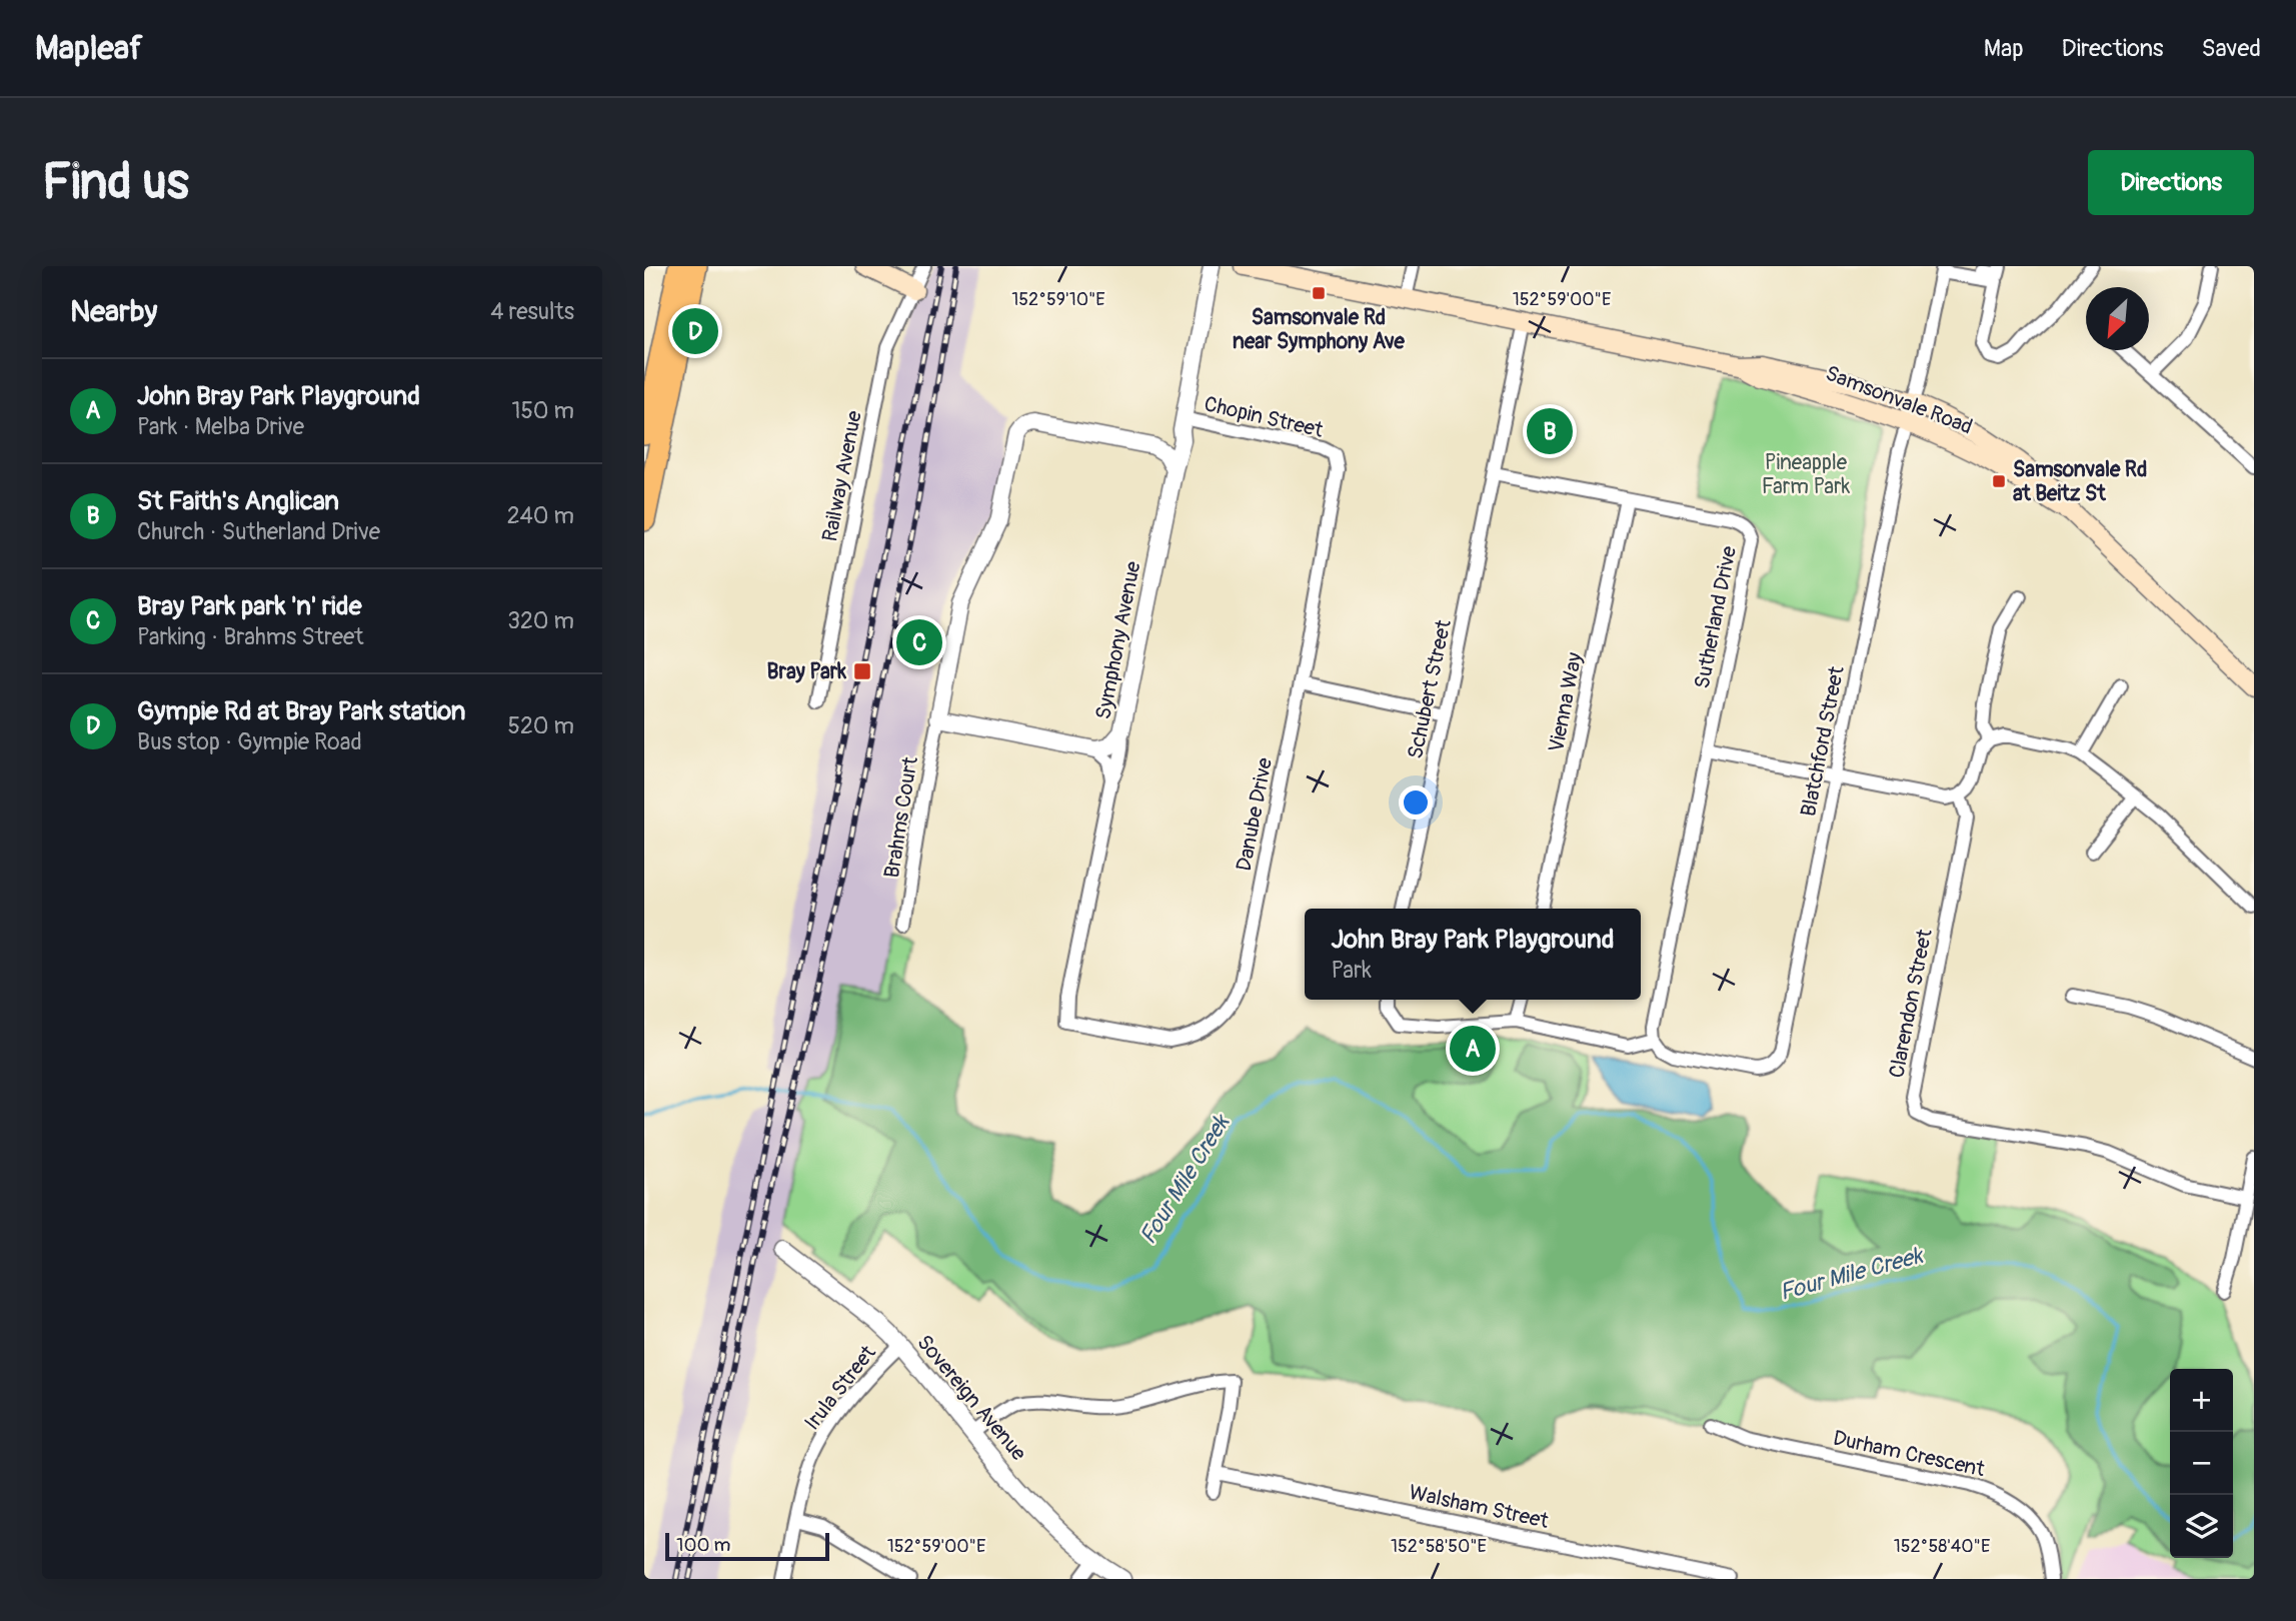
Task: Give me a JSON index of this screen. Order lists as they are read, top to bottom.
{
  "streets": {
    "main road": ["Samsonvale Road"],
    "street": [
      "Chopin Street",
      "Railway Avenue",
      "Sutherland Drive",
      "Symphony Avenue",
      "Schubert Street",
      "Vienna Way",
      "Blatchford Street",
      "Danube Drive",
      "Brahms Court",
      "Clarendon Street",
      "Irula Street",
      "Sovereign Avenue",
      "Durham Crescent",
      "Walsham Street"
    ]
  },
  "crossings": [
    ["Samsonvale Road", "Blatchford Street"],
    ["Chopin Street", "Symphony Avenue"],
    ["Chopin Street", "Danube Drive"],
    ["Sutherland Drive", "Schubert Street"],
    ["Sutherland Drive", "Vienna Way"],
    ["Sutherland Drive", "Blatchford Street"],
    ["Symphony Avenue", "Danube Drive"],
    ["Irula Street", "Sovereign Avenue"]
  ],
  "water": ["Four Mile Creek"],
  "parks": ["Pineapple Farm Park"],
  "places": {
    "transit": ["Samsonvale Rd near Symphony Ave", "Samsonvale Rd at Beitz St", "Bray Park"]
  },
  "scale_bar": "100 m",
  "north": "bottom left",
  "page": {
    "header": "Mapleaf",
    "nav": ["Map", "Directions", "Saved"],
    "buttons": "Directions",
    "title": "Find us",
    "heading": ["Nearby", "4 results"],
    "pins": [
      "D",
      "B",
      "C",
      "A"
    ],
    "list": [
      {
        "mark": "A",
        "name": "John Bray Park Playground",
        "note": "Park · Melba Drive",
        "value": "150 m"
      },
      {
        "mark": "B",
        "name": "St Faith's Anglican",
        "note": "Church · Sutherland Drive",
        "value": "240 m"
      },
      {
        "mark": "C",
        "name": "Bray Park park 'n' ride",
        "note": "Parking · Brahms Street",
        "value": "320 m"
      },
      {
        "mark": "D",
        "name": "Gympie Rd at Bray Park station",
        "note": "Bus stop · Gympie Road",
        "value": "520 m"
      }
    ],
    "popup": ["John Bray Park Playground", "Park"],
    "map_buttons": ["+", "−"],
    "scale": "100 m"
  },
  "coordinates": [
    "152°59'10\"E",
    "152°59'00\"E",
    "152°58'50\"E",
    "152°58'40\"E"
  ]
}
